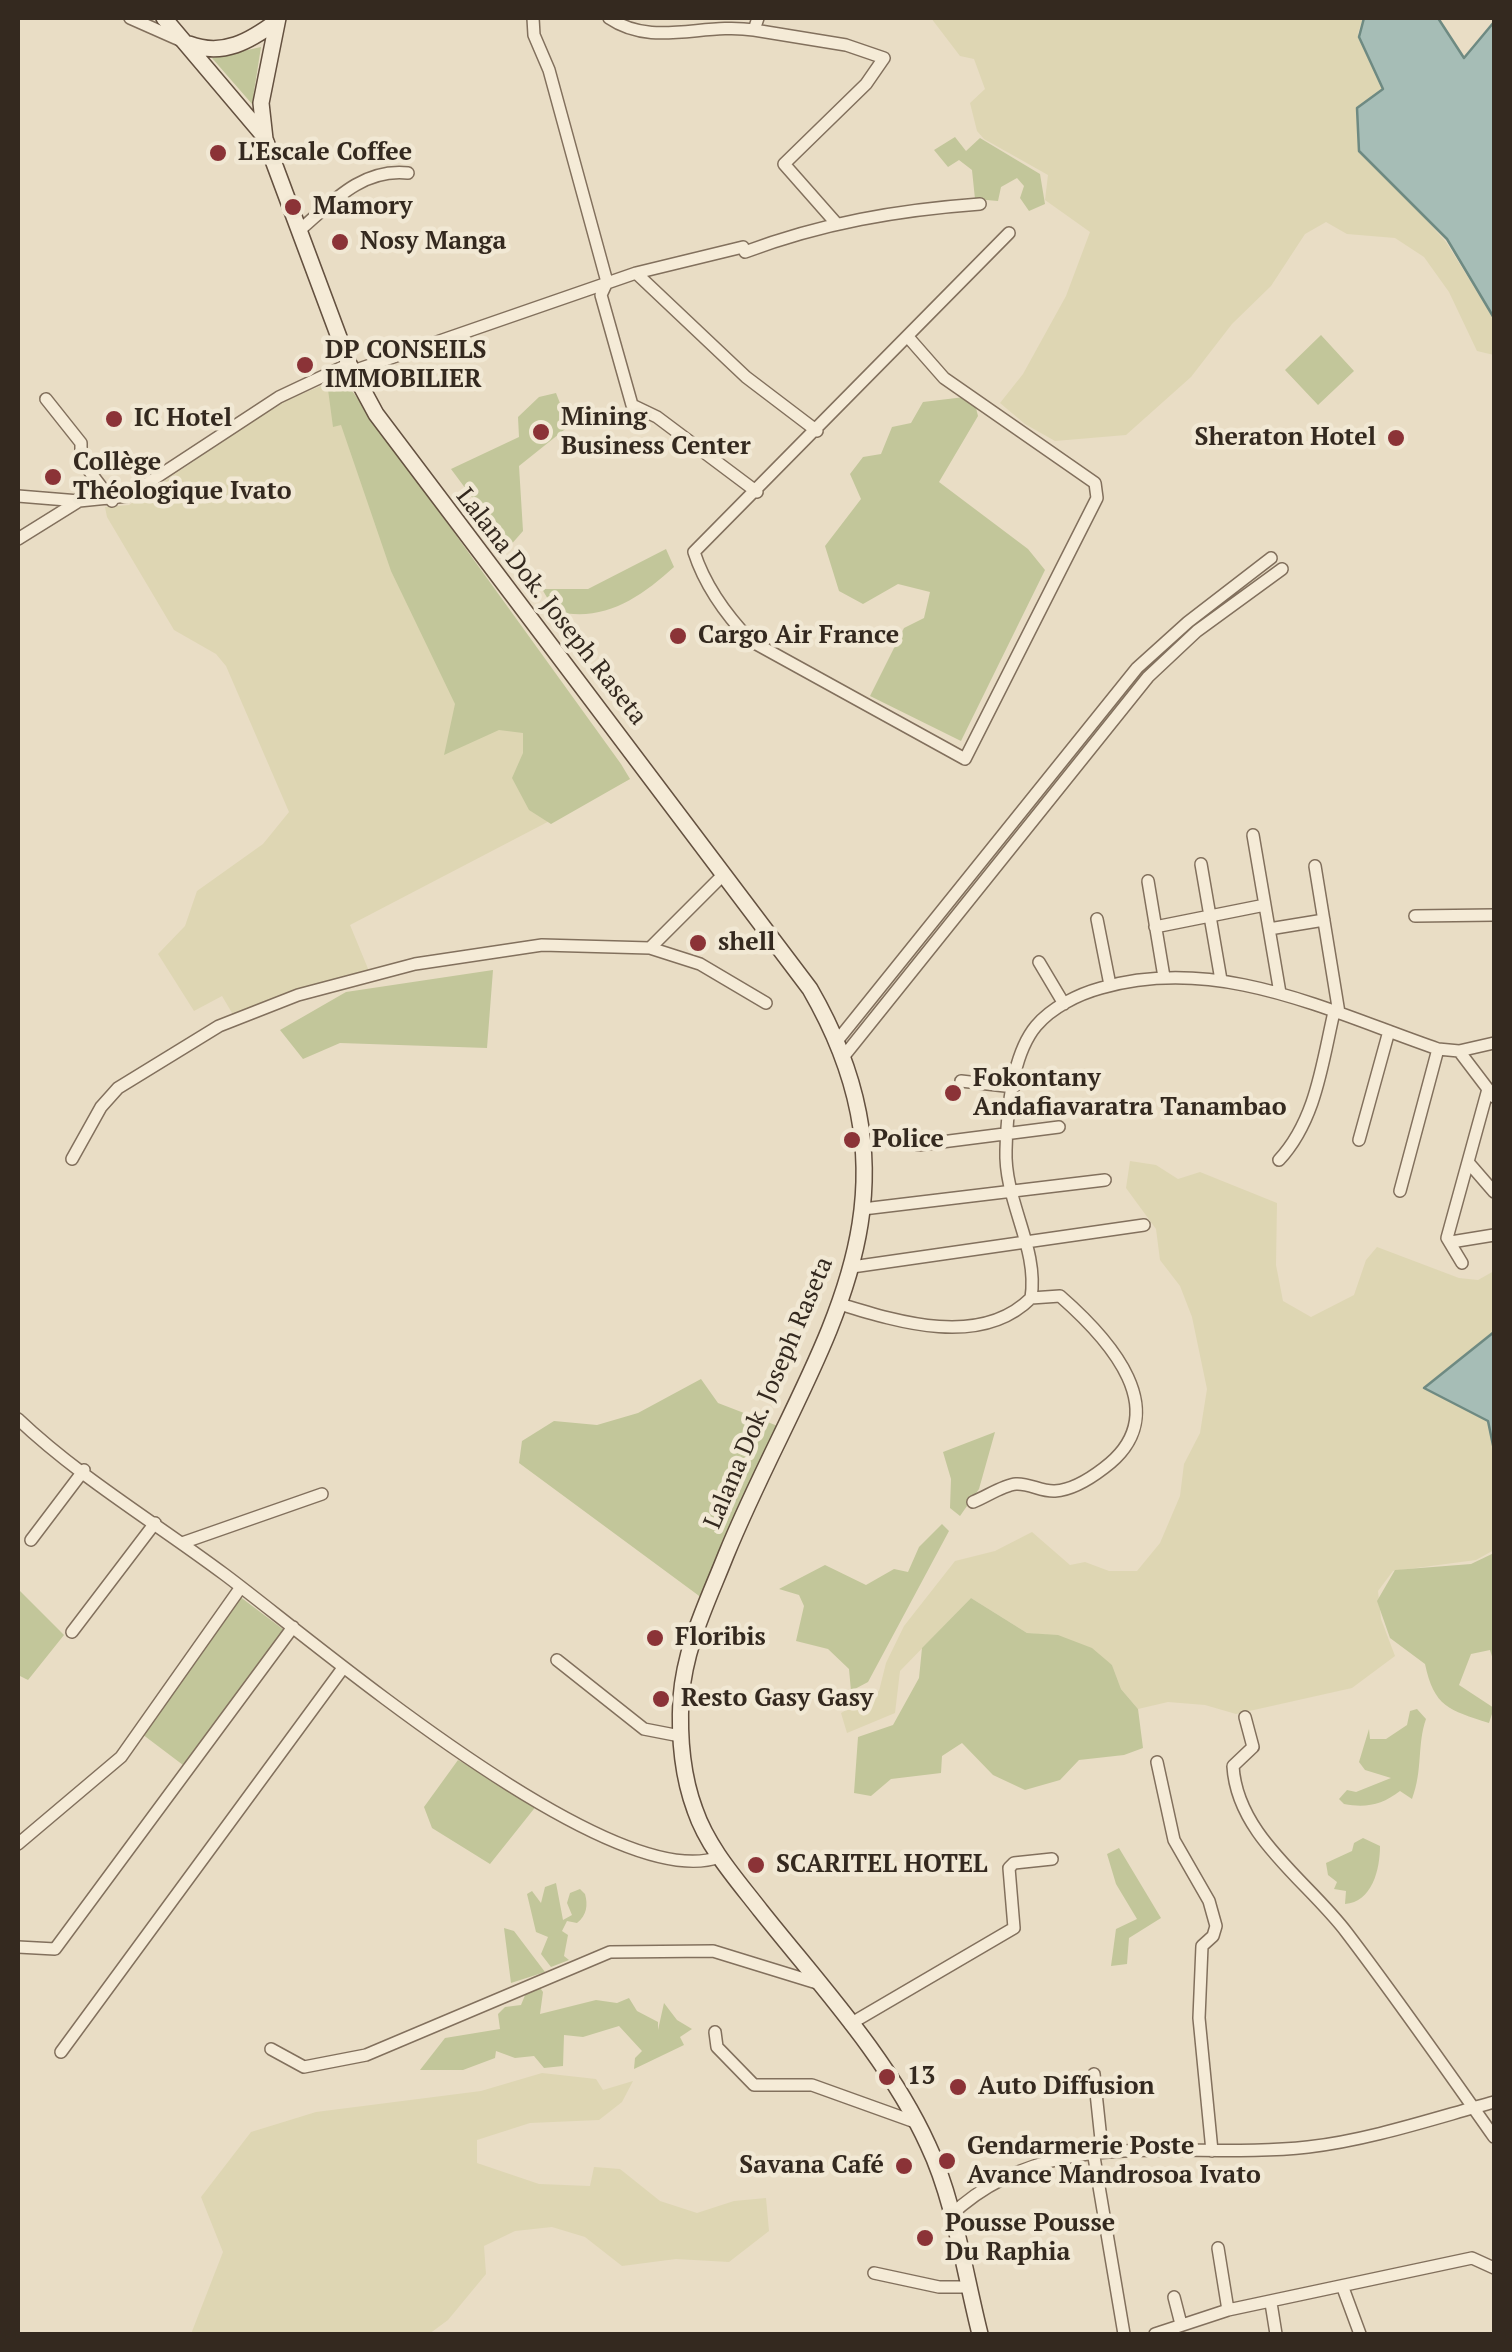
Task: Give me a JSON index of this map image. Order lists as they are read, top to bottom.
{
  "streets": {
    "main road": ["Lalana Dok. Joseph Raseta"]
  },
  "places": [
    "L'Escale Coffee",
    "Mamory",
    "Nosy Manga",
    "DP CONSEILS IMMOBILIER",
    "IC Hotel",
    "Mining Business Center",
    "Sheraton Hotel",
    "Collège Théologique Ivato",
    "Cargo Air France",
    "shell",
    "Fokontany Andafiavaratra Tanambao",
    "Police",
    "Floribis",
    "Resto Gasy Gasy",
    "SCARITEL HOTEL",
    "13",
    "Auto Diffusion",
    "Gendarmerie Poste Avance Mandrosoa Ivato",
    "Savana Café",
    "Pousse Pousse Du Raphia"
  ]
}
